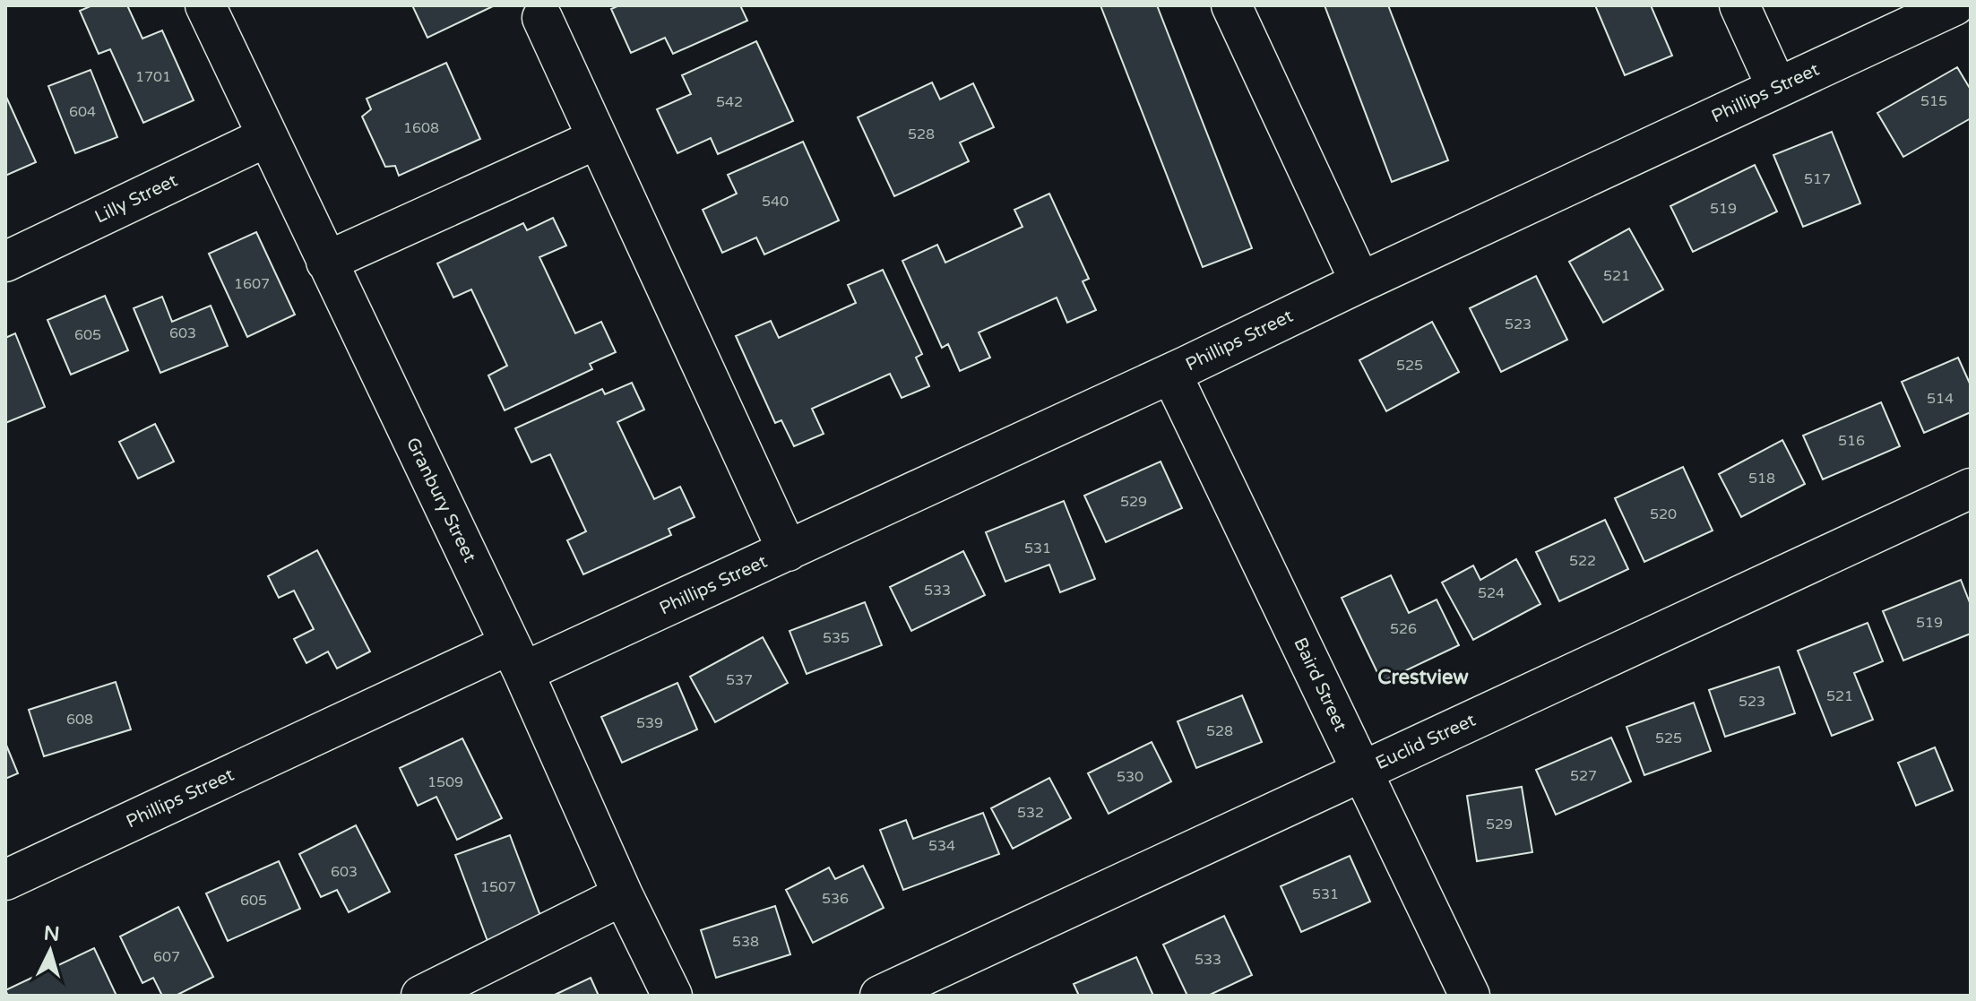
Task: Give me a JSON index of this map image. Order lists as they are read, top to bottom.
{
  "streets": {
    "street": [
      "Phillips Street",
      "Lilly Street",
      "Granbury Street",
      "Baird Street",
      "Euclid Street"
    ]
  },
  "crossings": [
    ["Phillips Street", "Granbury Street"],
    ["Phillips Street", "Baird Street"],
    ["Lilly Street", "Granbury Street"],
    ["Baird Street", "Euclid Street"]
  ],
  "districts": ["Crestview"],
  "house_numbers": [
    "1701",
    "515",
    "542",
    "604",
    "1608",
    "528",
    "517",
    "540",
    "519",
    "521",
    "1607",
    "523",
    "603",
    "605",
    "525",
    "514",
    "516",
    "518",
    "529",
    "520",
    "531",
    "522",
    "533",
    "524",
    "519",
    "526",
    "535",
    "537",
    "521",
    "523",
    "608",
    "539",
    "528",
    "525",
    "527",
    "530",
    "1509",
    "532",
    "529",
    "534",
    "603",
    "1507",
    "531",
    "536",
    "605",
    "538",
    "607",
    "533"
  ],
  "north": "top"
}
